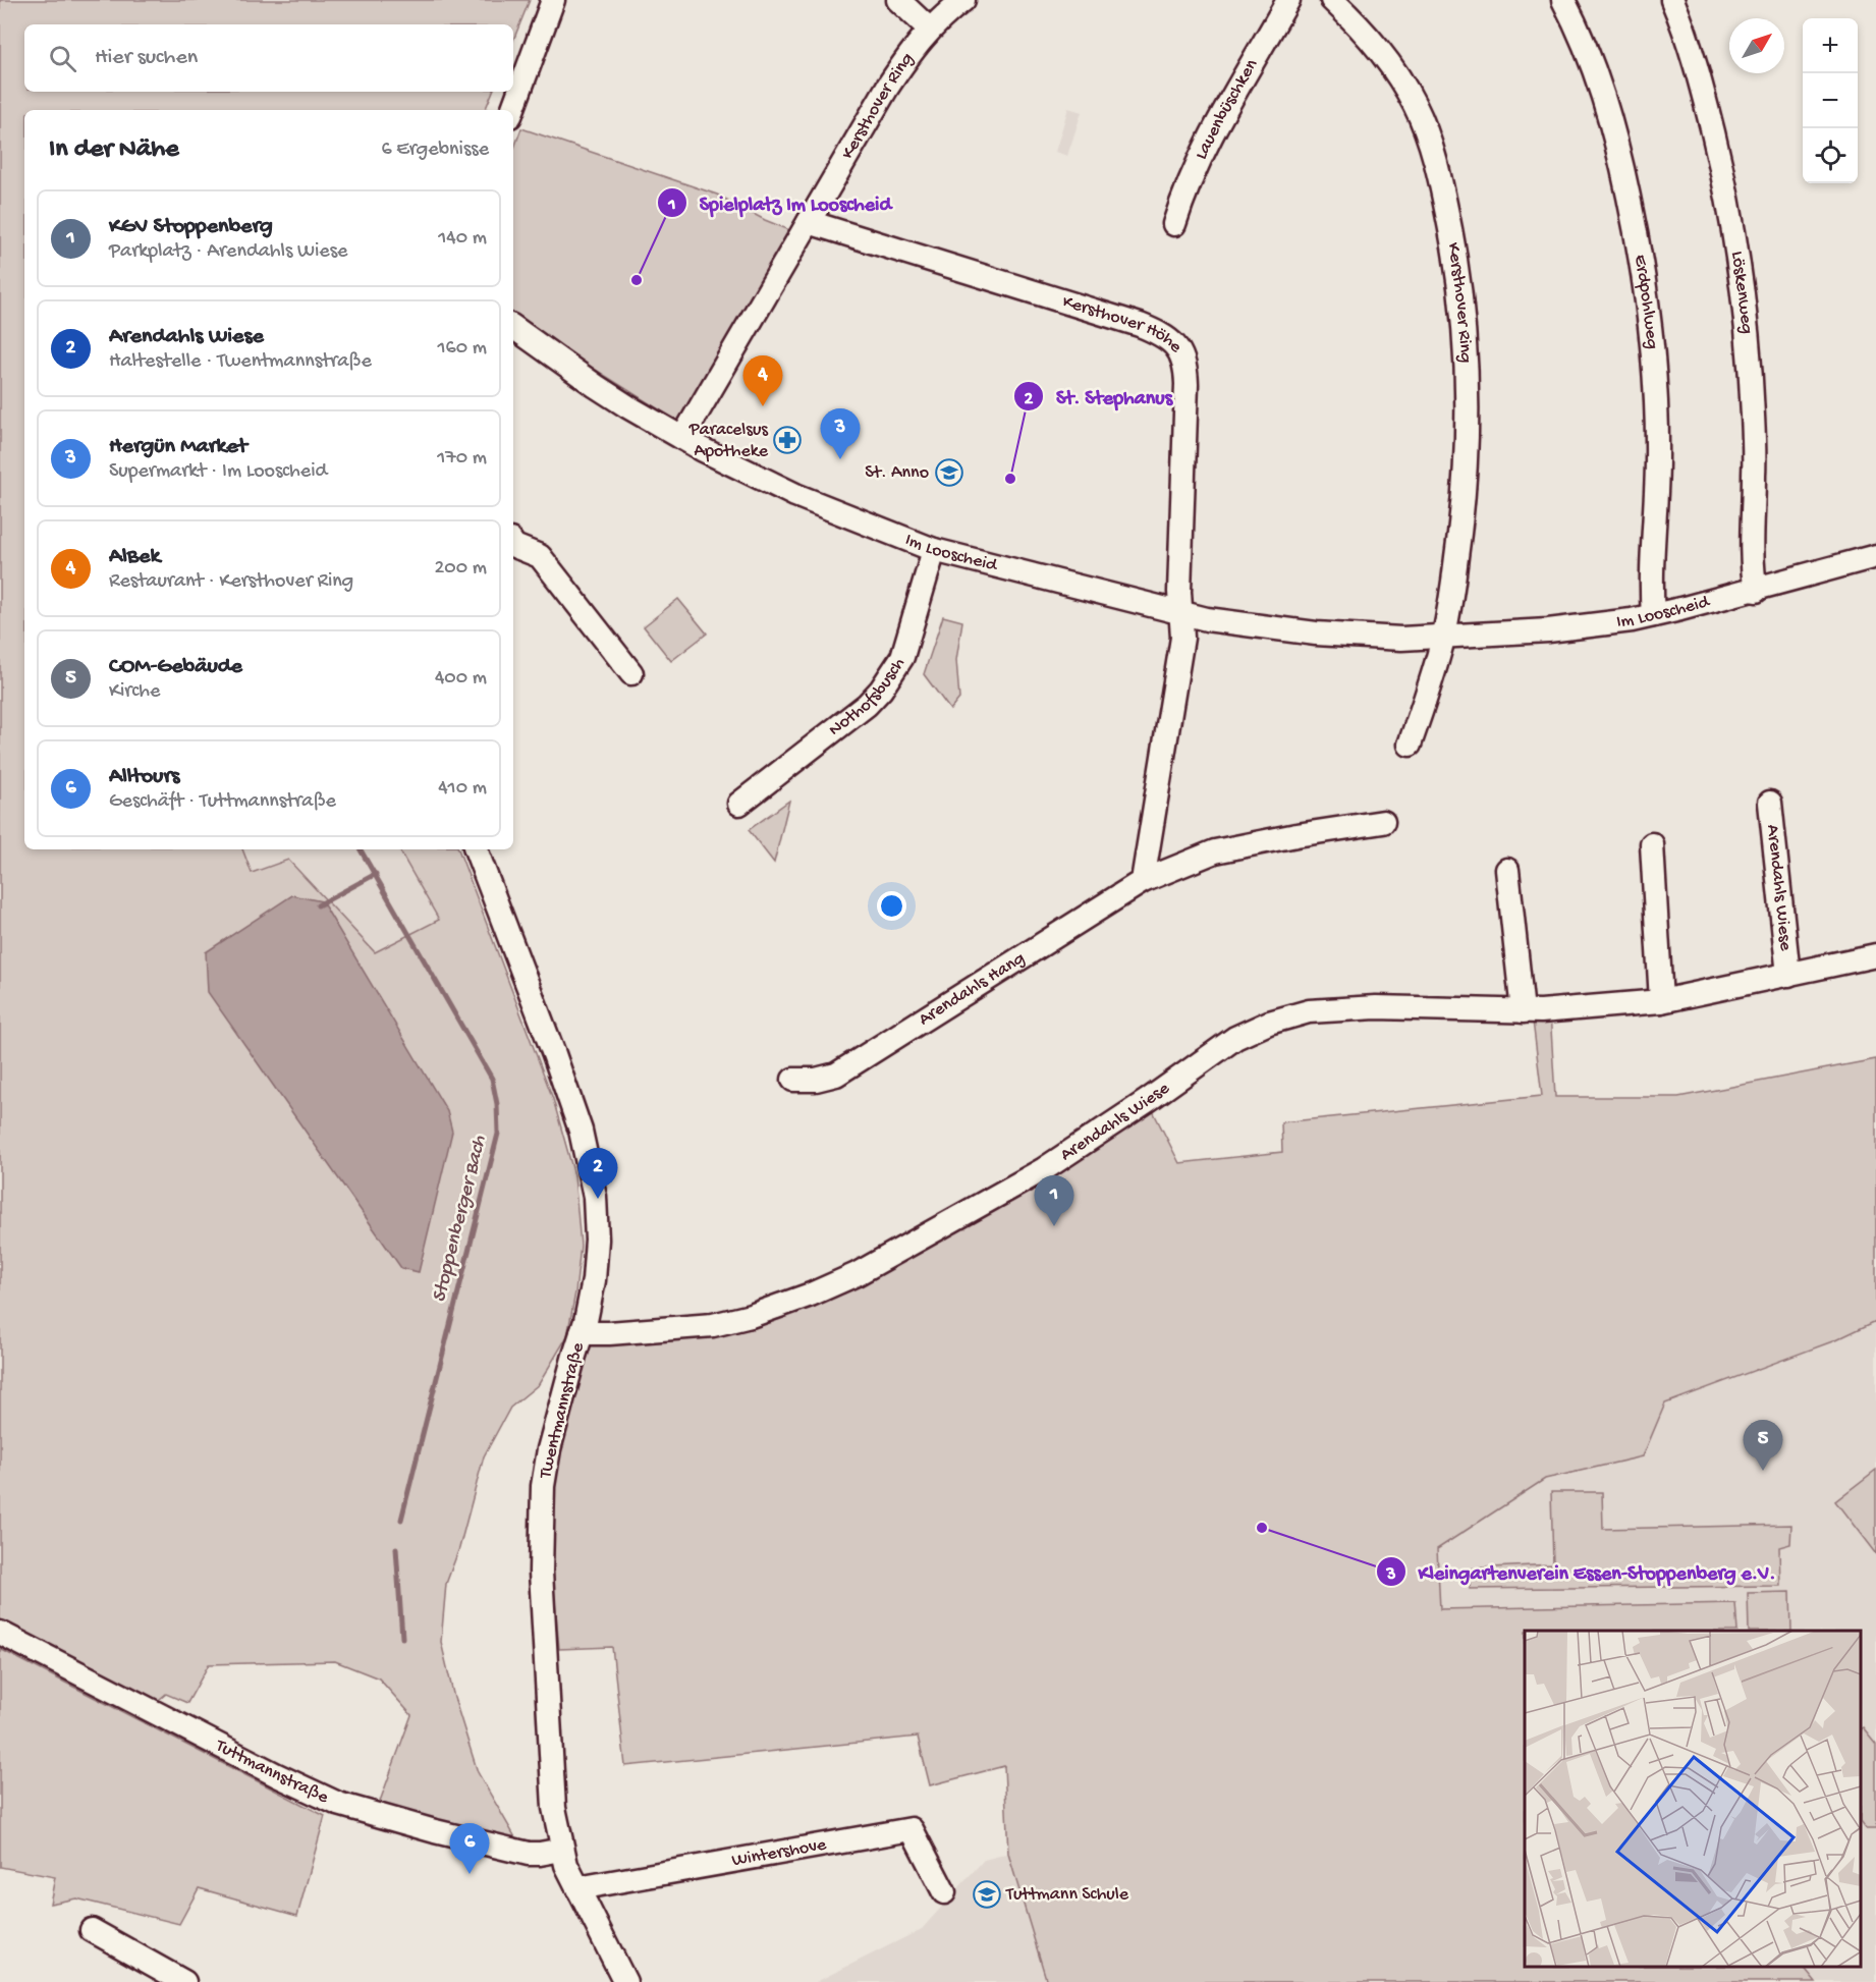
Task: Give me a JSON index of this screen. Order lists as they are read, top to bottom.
{
  "streets": {
    "street": [
      "Kersthover Ring",
      "Lauenbüschken",
      "Löskenweg",
      "Erdpohlweg",
      "Kersthover Höhe",
      "Im Looscheid",
      "Nothofsbusch",
      "Arendahls Wiese",
      "Arendahls Hang",
      "Twentmannstraße",
      "Tuttmannstraße",
      "Wintershove"
    ]
  },
  "crossings": [
    ["Kersthover Ring", "Kersthover Höhe"],
    ["Kersthover Ring", "Im Looscheid"],
    ["Löskenweg", "Im Looscheid"],
    ["Erdpohlweg", "Im Looscheid"],
    ["Kersthover Höhe", "Im Looscheid"],
    ["Im Looscheid", "Nothofsbusch"],
    ["Arendahls Wiese", "Twentmannstraße"],
    ["Twentmannstraße", "Tuttmannstraße"],
    ["Twentmannstraße", "Wintershove"]
  ],
  "water": ["Stoppenberger Bach"],
  "places": {
    "other": ["Spielplatz Im Looscheid", "St. Stephanus", "Kleingartenverein Essen-Stoppenberg e.V."],
    "pharmacy": ["Paracelsus Apotheke"],
    "school or university": ["St. Anno", "Tuttmann Schule"]
  },
  "north": "top right",
  "page": {
    "map_buttons": ["+", "−"],
    "search": "Hier suchen",
    "heading": ["In der Nähe", "6 Ergebnisse"],
    "list": [
      {
        "mark": "1",
        "name": "KGV Stoppenberg",
        "note": "Parkplatz · Arendahls Wiese",
        "value": "140 m"
      },
      {
        "mark": "2",
        "name": "Arendahls Wiese",
        "note": "Haltestelle · Twentmannstraße",
        "value": "160 m"
      },
      {
        "mark": "3",
        "name": "Hergün Market",
        "note": "Supermarkt · Im Looscheid",
        "value": "170 m"
      },
      {
        "mark": "4",
        "name": "AlBek",
        "note": "Restaurant · Kersthover Ring",
        "value": "200 m"
      },
      {
        "mark": "5",
        "name": "COM-Gebäude",
        "note": "Kirche",
        "value": "400 m"
      },
      {
        "mark": "6",
        "name": "Alltours",
        "note": "Geschäft · Tuttmannstraße",
        "value": "410 m"
      }
    ],
    "pins": [
      "4",
      "3",
      "2",
      "1",
      "5",
      "6"
    ]
  }
}
